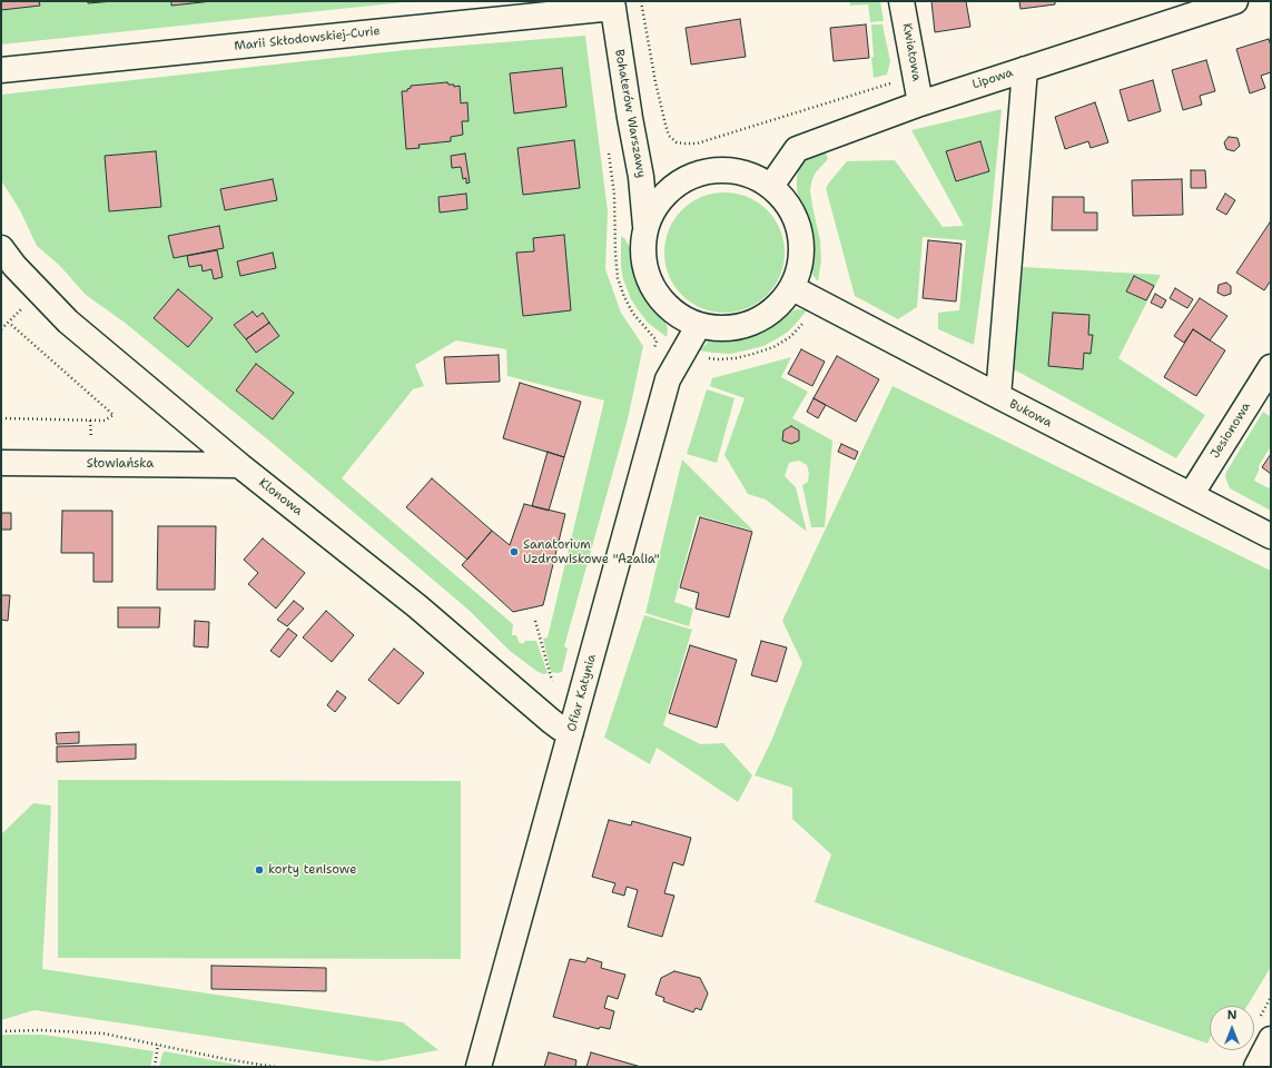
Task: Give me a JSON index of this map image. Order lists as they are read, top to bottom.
{
  "streets": {
    "street": [
      "Marii Skłodowskiej-Curie",
      "Kwiatowa",
      "Lipowa",
      "Bohaterów Warszawy",
      "Bukowa",
      "Jesionowa",
      "Słowiańska",
      "Klonowa",
      "Ofiar Katynia"
    ]
  },
  "crossings": [
    ["Marii Skłodowskiej-Curie", "Bohaterów Warszawy"],
    ["Kwiatowa", "Lipowa"],
    ["Lipowa", "Bohaterów Warszawy"],
    ["Lipowa", "Bukowa"],
    ["Lipowa", "Ofiar Katynia"],
    ["Bohaterów Warszawy", "Bukowa"],
    ["Bohaterów Warszawy", "Ofiar Katynia"],
    ["Bukowa", "Jesionowa"],
    ["Bukowa", "Ofiar Katynia"],
    ["Słowiańska", "Klonowa"],
    ["Klonowa", "Ofiar Katynia"]
  ],
  "places": ["Sanatorium Uzdrowiskowe \"Azalia\"", "korty tenisowe"],
  "north": "top"
}
